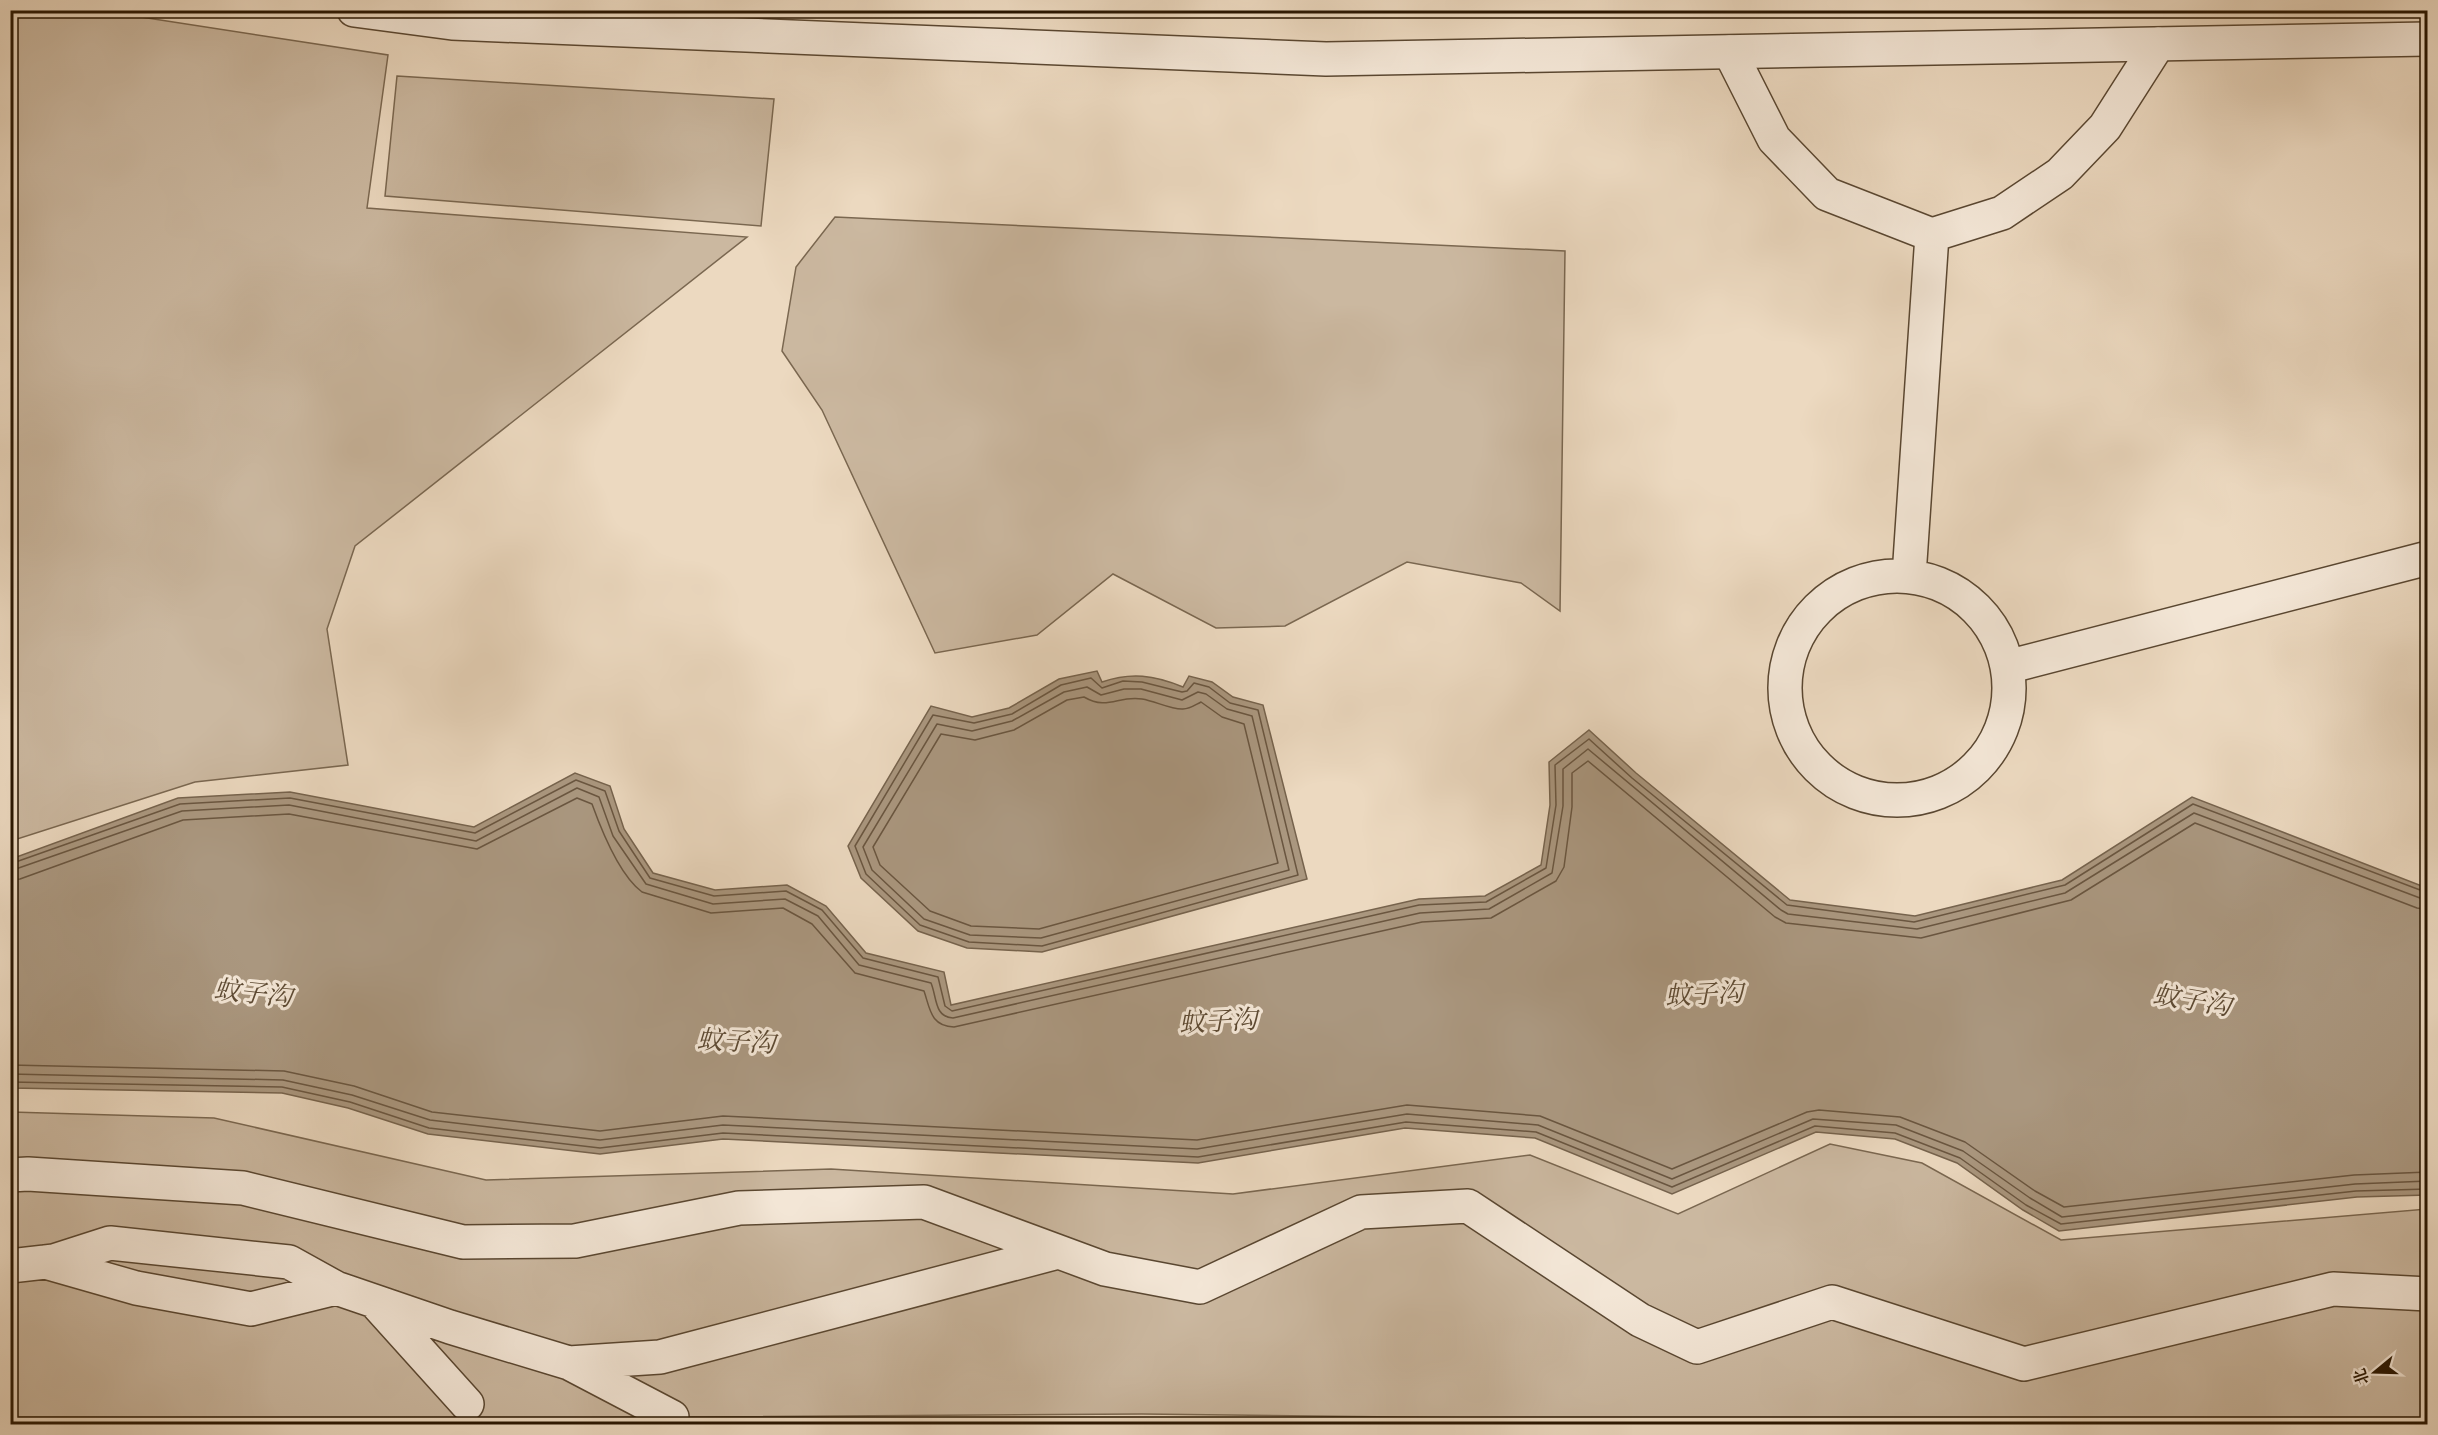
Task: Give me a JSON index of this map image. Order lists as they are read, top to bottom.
{
  "water": ["蚊子沟"],
  "north": "left"
}
